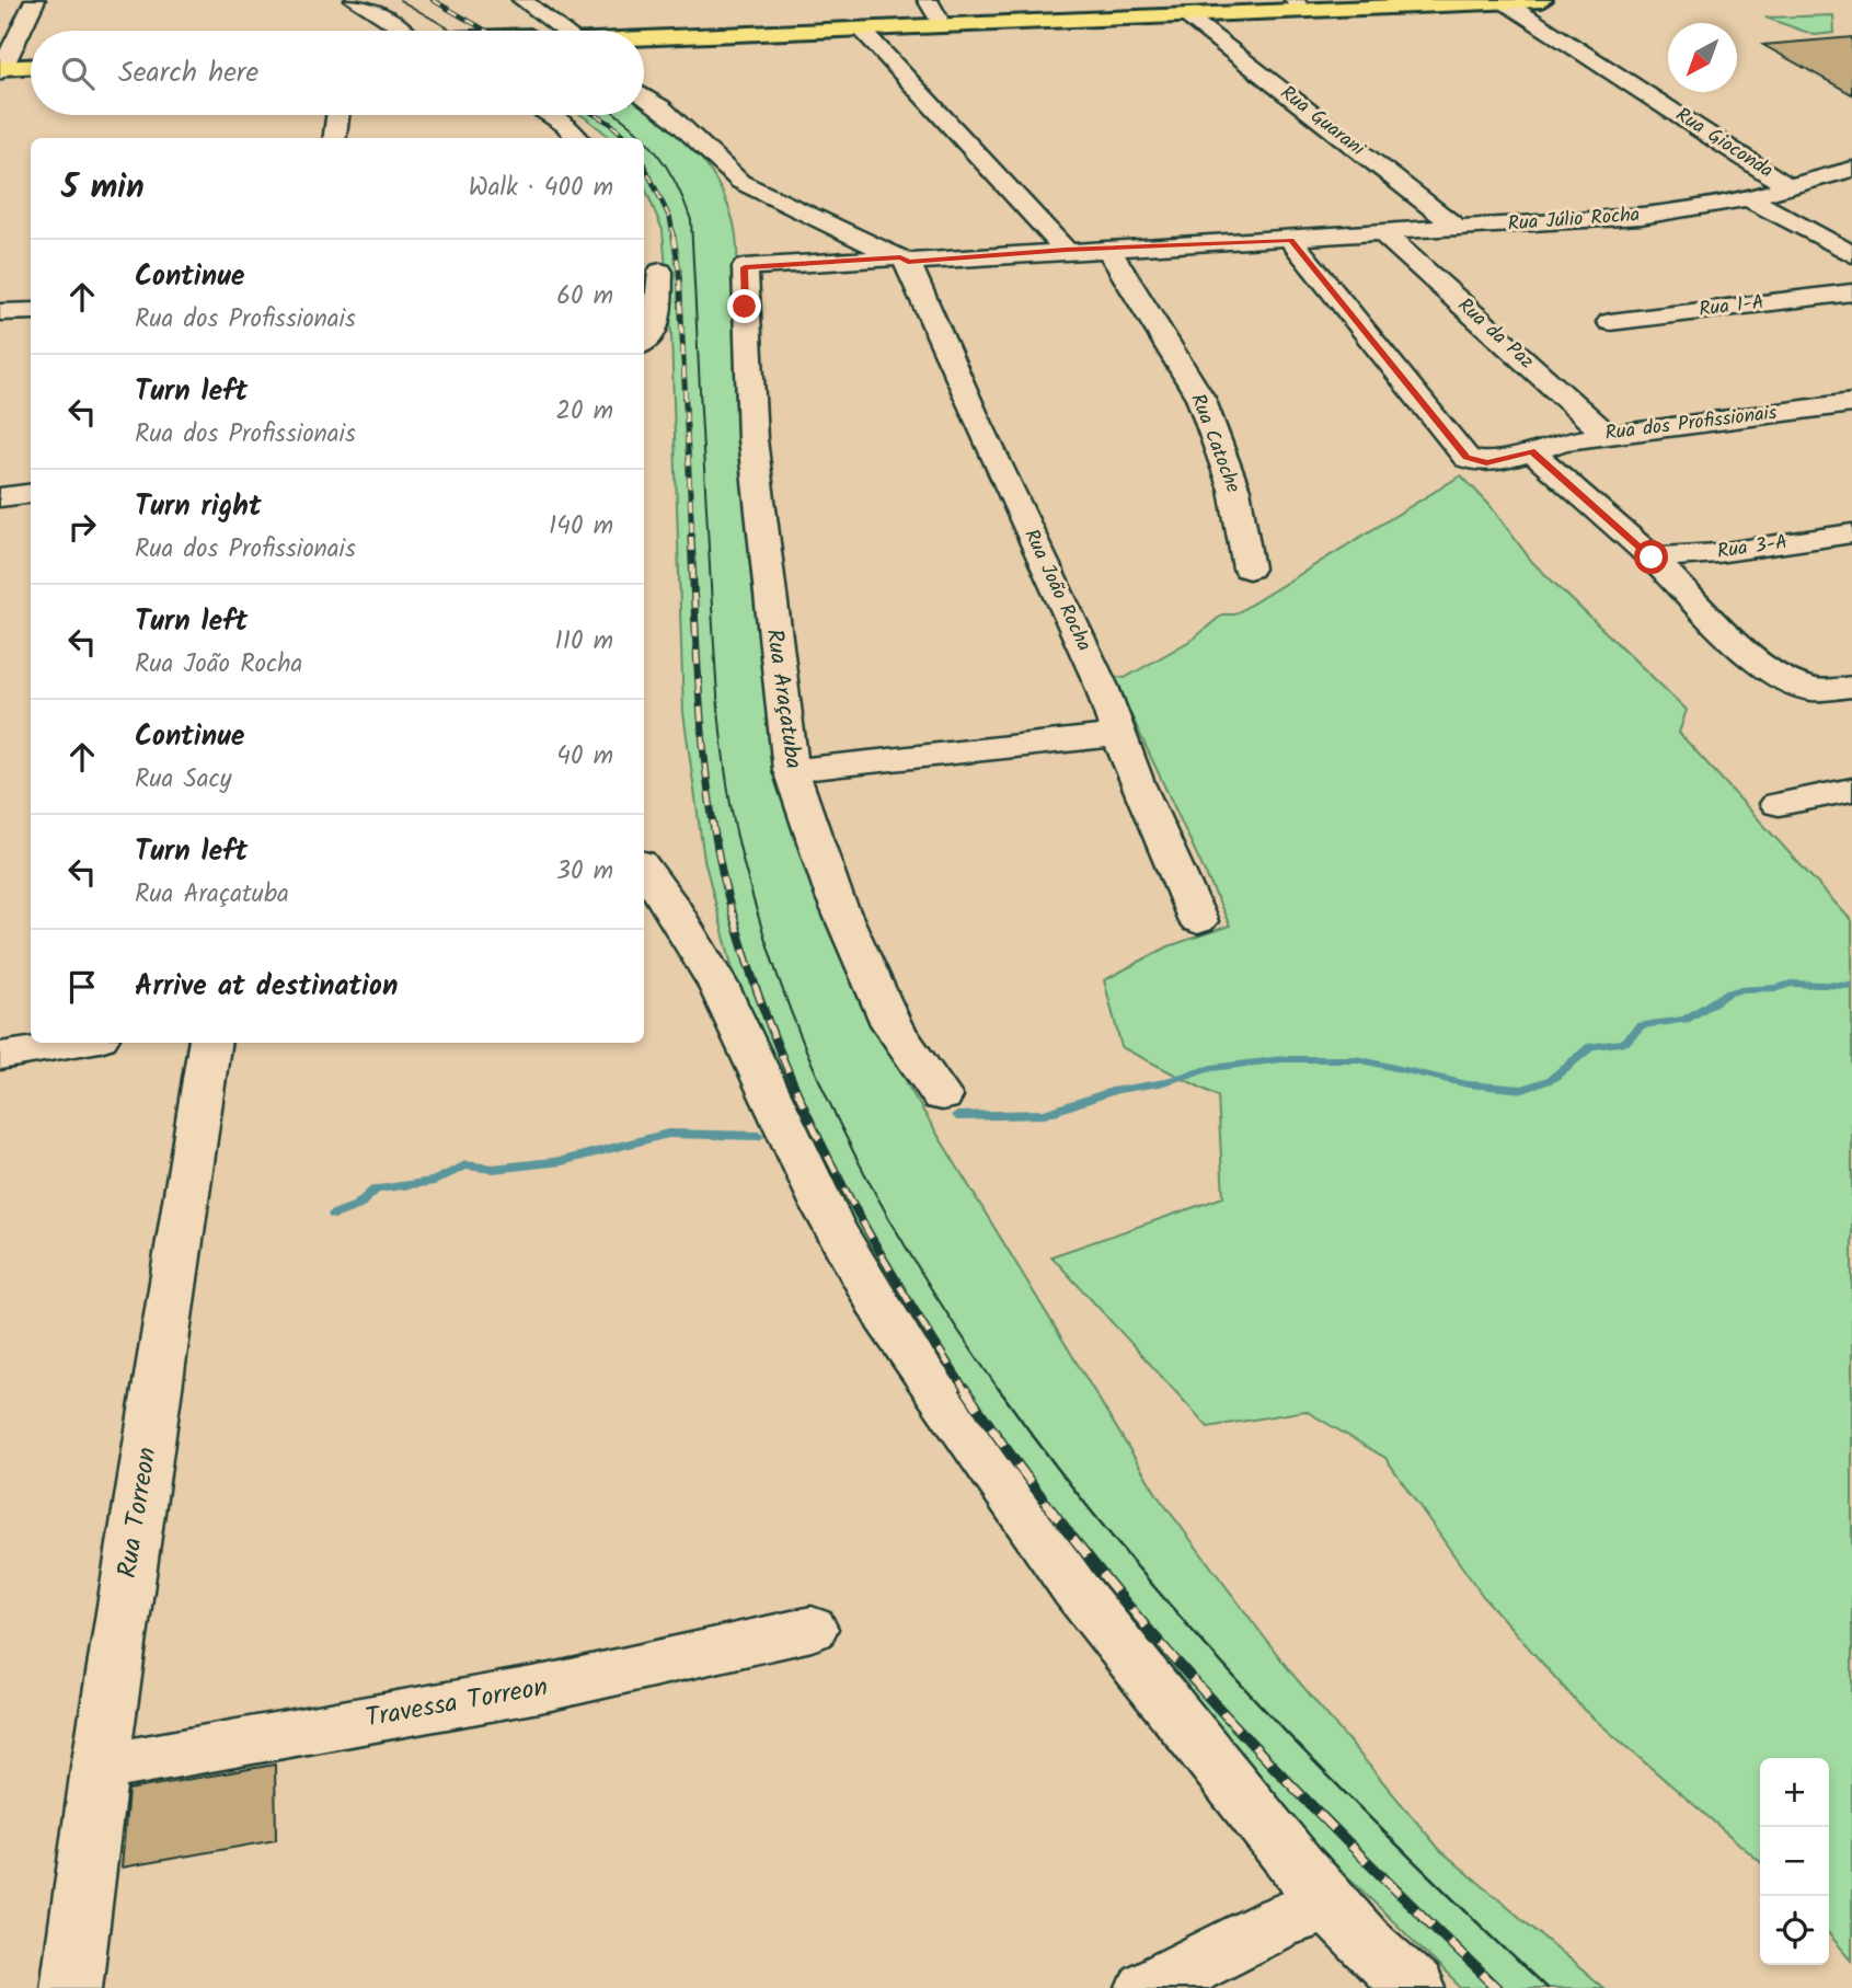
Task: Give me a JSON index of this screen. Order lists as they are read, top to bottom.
{
  "streets": {
    "street": [
      "Rua Guarani",
      "Rua Gioconda",
      "Rua Júlio Rocha",
      "Rua 1-A",
      "Rua da Paz",
      "Rua dos Profissionais",
      "Rua Catoche",
      "Rua 3-A",
      "Rua João Rocha",
      "Rua Araçatuba",
      "Rua Torreon",
      "Travessa Torreon"
    ]
  },
  "crossings": [
    ["Rua Guarani", "Rua Júlio Rocha"],
    ["Rua Gioconda", "Rua Júlio Rocha"],
    ["Rua Júlio Rocha", "Rua da Paz"],
    ["Rua Júlio Rocha", "Rua dos Profissionais"],
    ["Rua da Paz", "Rua dos Profissionais"],
    ["Rua João Rocha", "Rua Araçatuba"],
    ["Rua Torreon", "Travessa Torreon"]
  ],
  "north": "bottom left",
  "page": {
    "search": "Search here",
    "heading": ["5 min", "Walk · 400 m"],
    "list": [
      ["Continue", "Rua dos Profissionais", "60 m"],
      ["Turn left", "Rua dos Profissionais", "20 m"],
      ["Turn right", "Rua dos Profissionais", "140 m"],
      ["Turn left", "Rua João Rocha", "110 m"],
      ["Continue", "Rua Sacy", "40 m"],
      ["Turn left", "Rua Araçatuba", "30 m"],
      "Arrive at destination"
    ],
    "map_buttons": ["+", "−"]
  }
}
